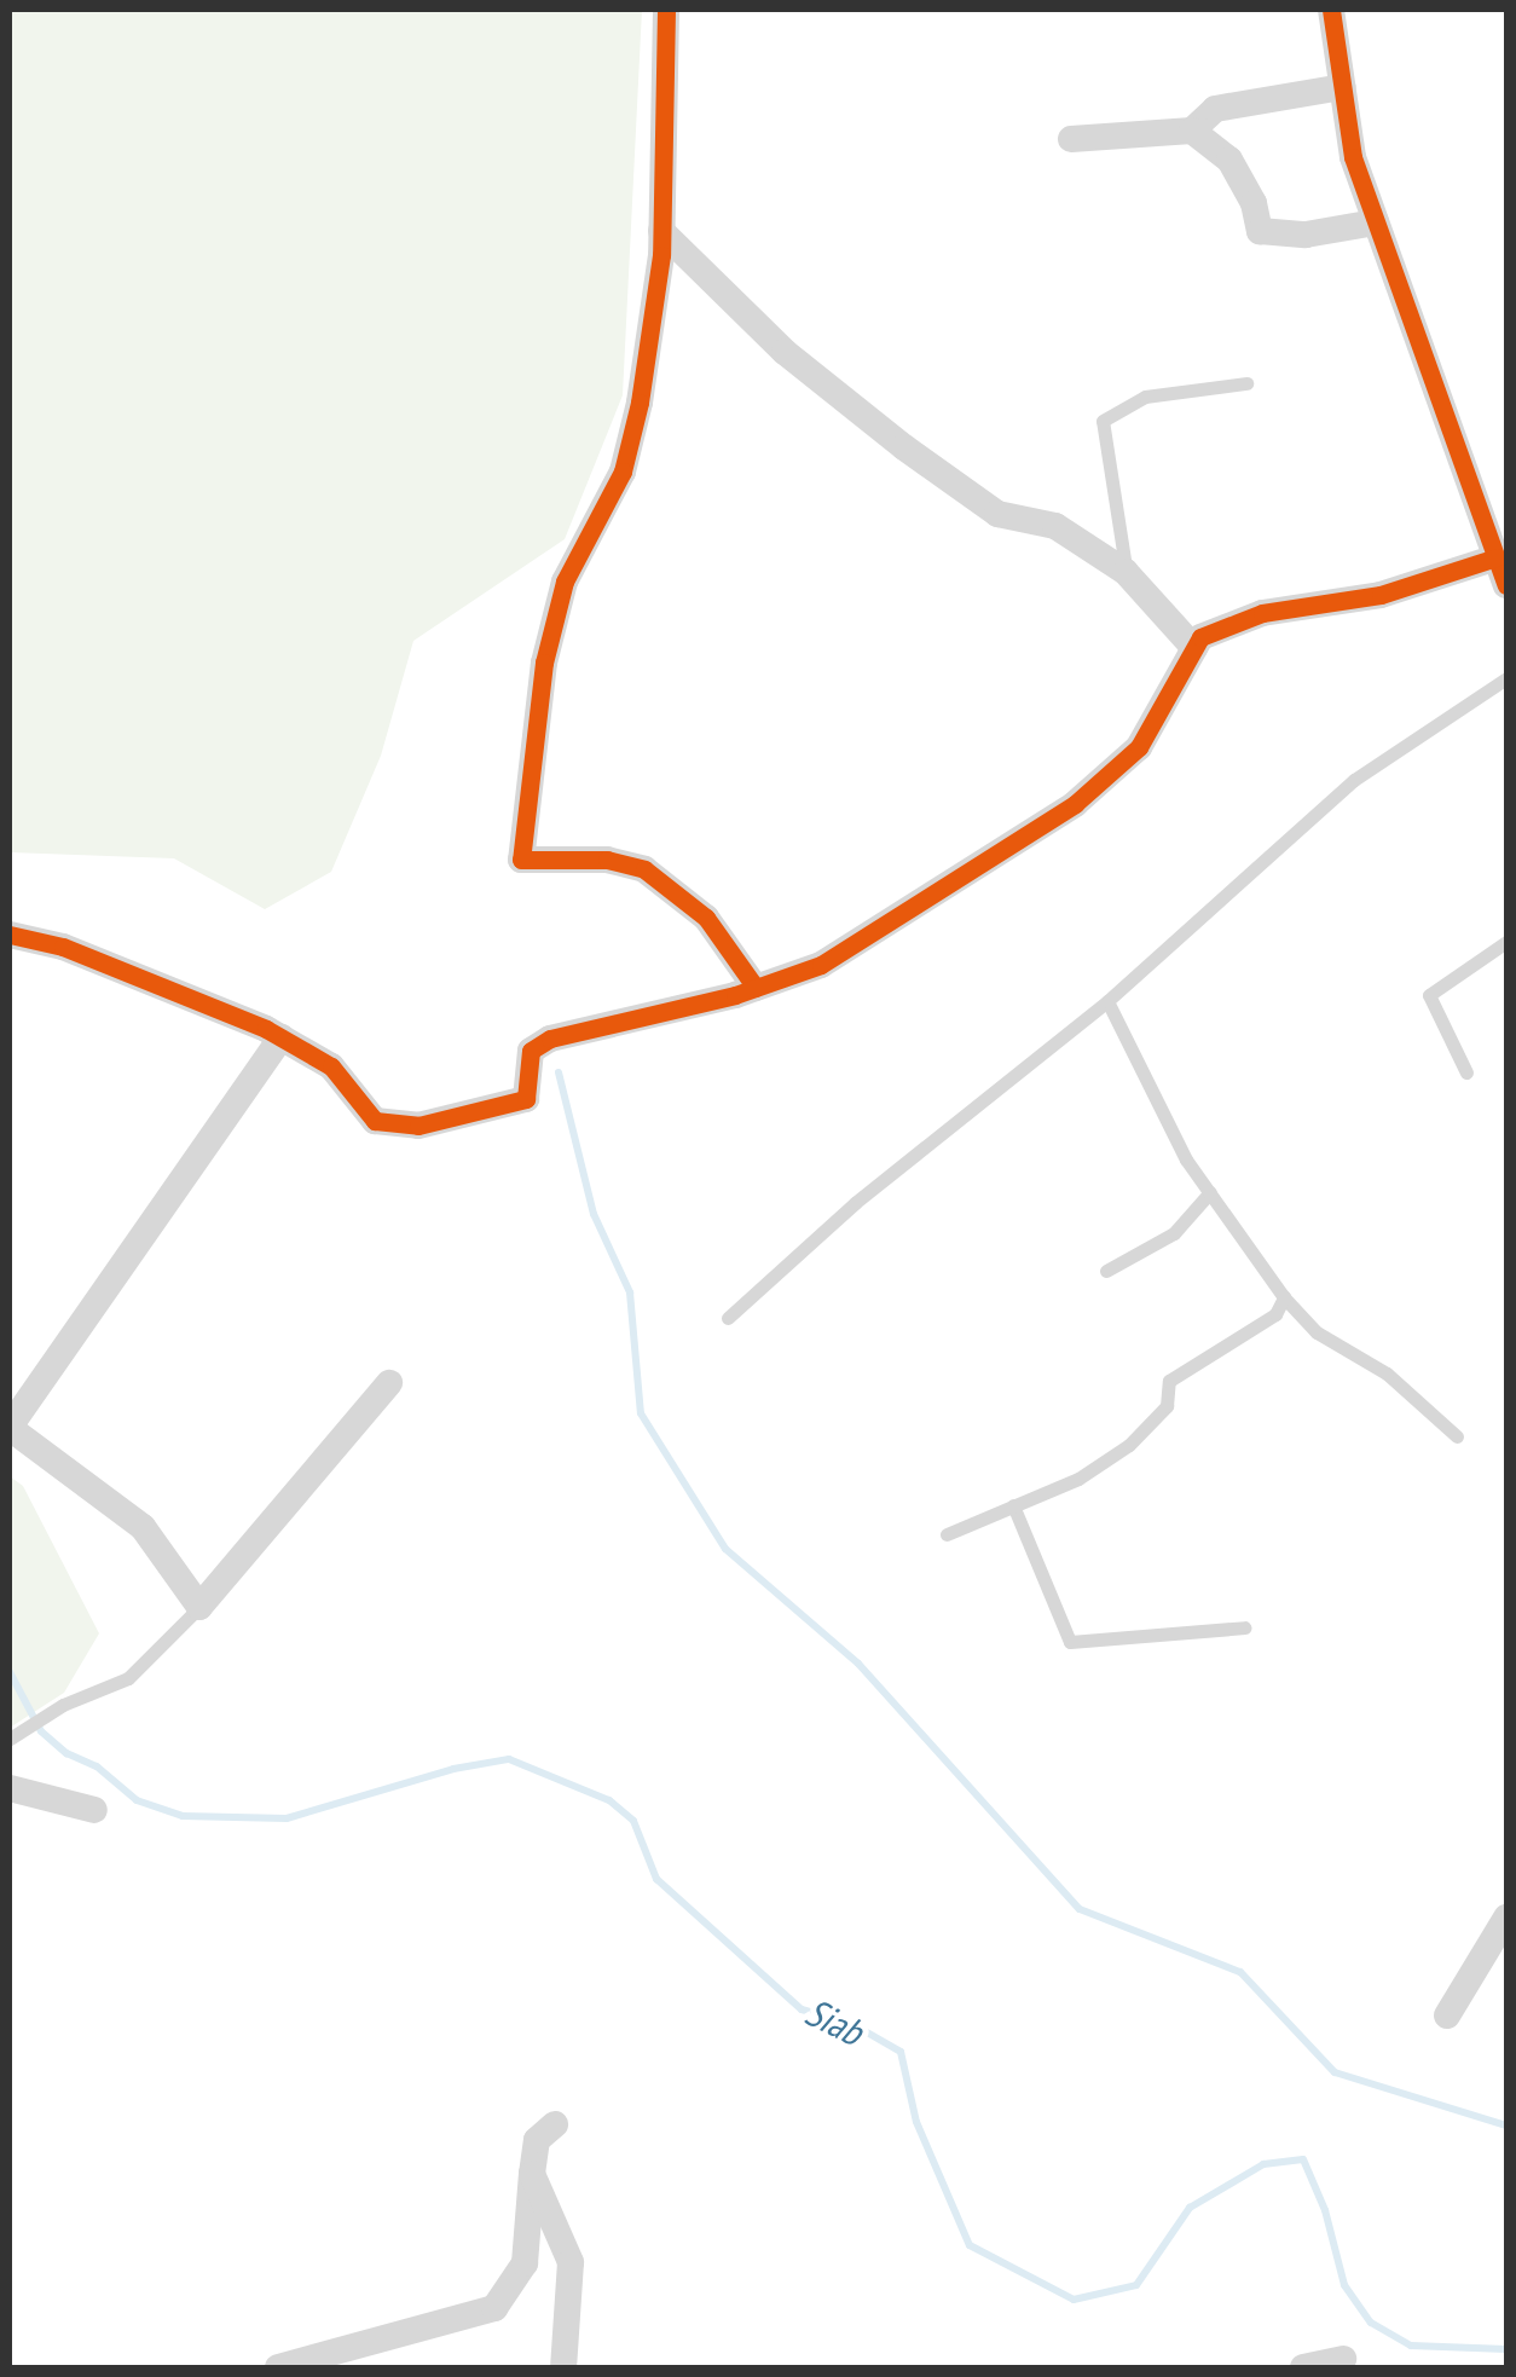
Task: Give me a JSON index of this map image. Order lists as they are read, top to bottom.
{
  "water": ["Siab"]
}
